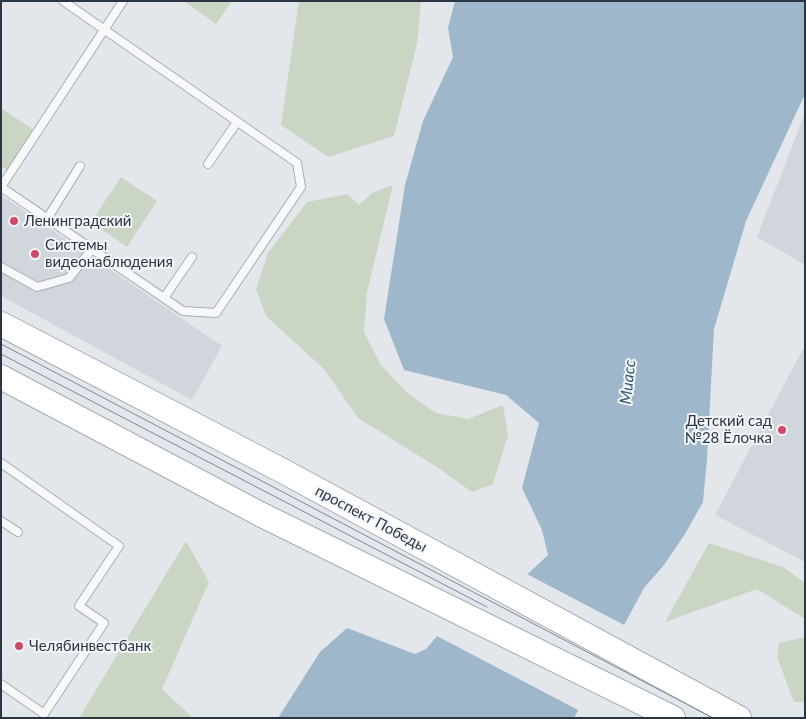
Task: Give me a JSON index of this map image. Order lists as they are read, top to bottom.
{
  "streets": {
    "main road": ["проспект Победы"]
  },
  "water": ["Миасс"],
  "places": [
    "Ленинградский",
    "Системы видеонаблюдения",
    "Детский сад №28 Ёлочка",
    "Челябинвестбанк"
  ]
}
